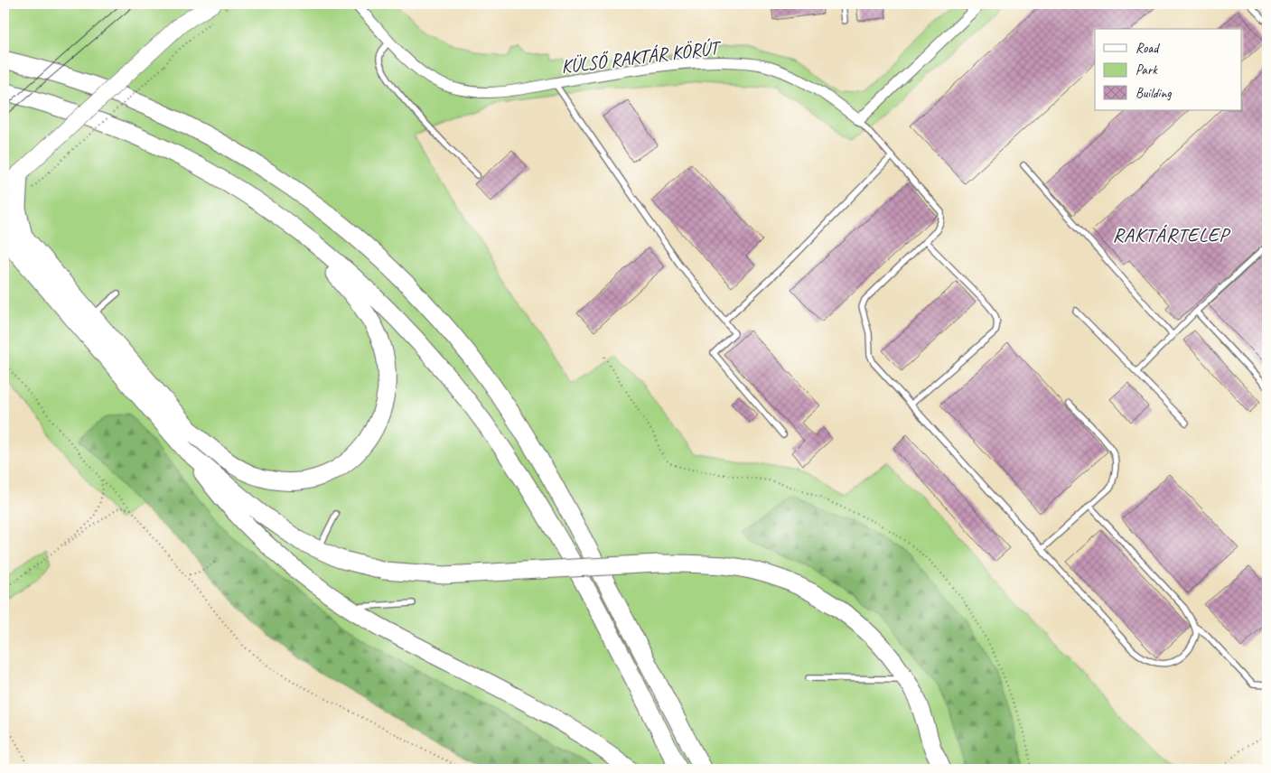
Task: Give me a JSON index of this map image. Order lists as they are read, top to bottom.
{
  "streets": {
    "street": ["KÜLSŐ RAKTÁR KÖRÚT"]
  },
  "districts": ["RAKTÁRTELEP"],
  "legend": ["Road", "Park", "Building"]
}
